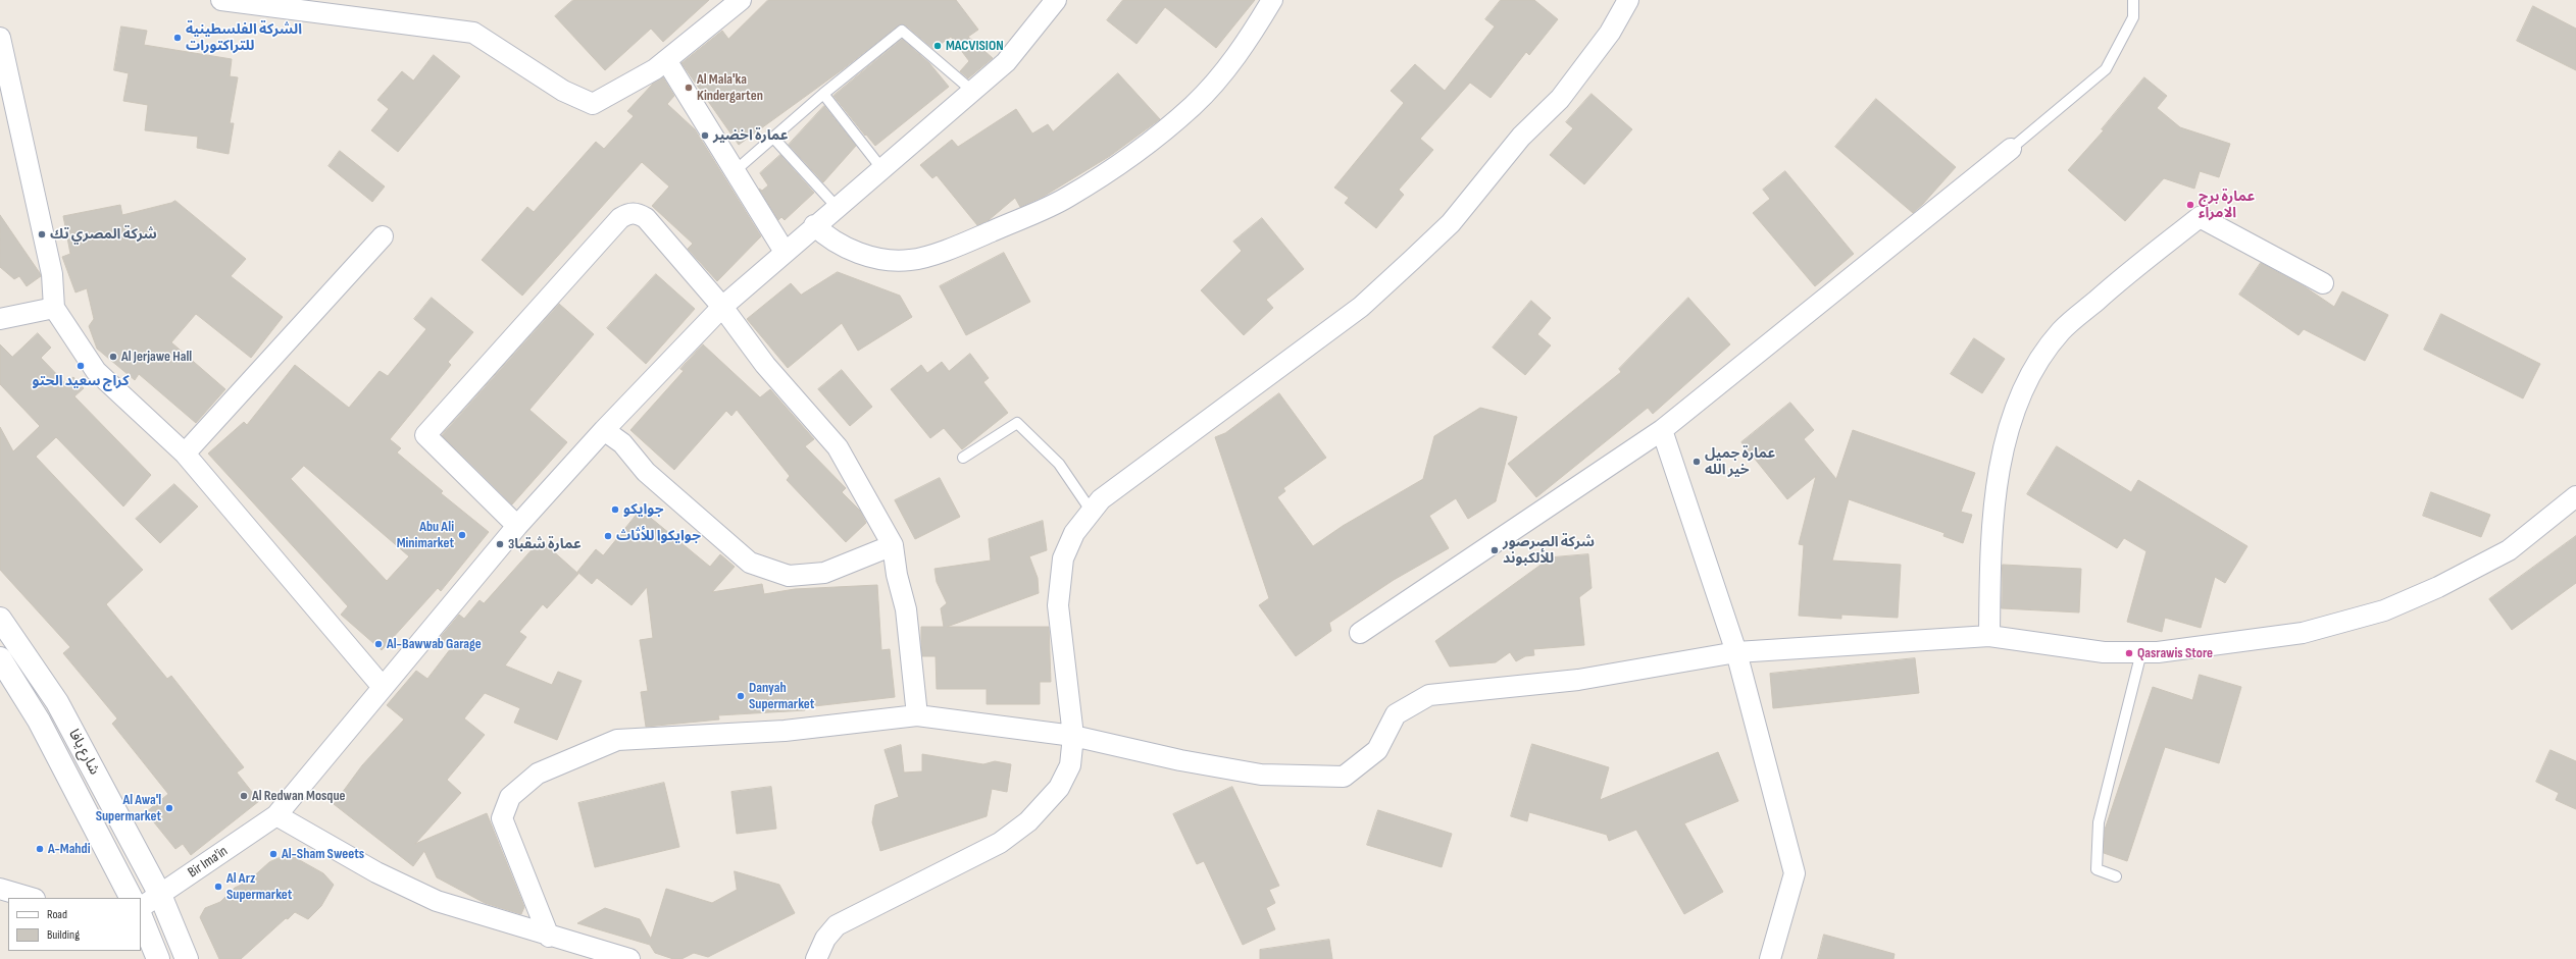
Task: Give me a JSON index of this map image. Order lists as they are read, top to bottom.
{
  "streets": {
    "main road": ["شارع يافا"],
    "street": ["Bir Ima'in"]
  },
  "crossings": [
    ["شارع يافا", "Bir Ima'in"]
  ],
  "places": [
    "الشركة الفلسطينية للتراكتورات",
    "MACVISION",
    "Al Mala'ka Kindergarten",
    "عمارة اخضير",
    "عمارة برج الامراء",
    "شركة المصري تك",
    "Al Jerjawe Hall",
    "كراج سعيد الحتو",
    "عمارة جميل خير الله",
    "جوايكو",
    "Abu Ali Minimarket",
    "جوايكوا للأثاث",
    "عمارة شقبا3",
    "شركة الصرصور للألكبوند",
    "Al-Bawwab Garage",
    "Qasrawis Store",
    "Danyah Supermarket",
    "Al Redwan Mosque",
    "Al Awa'l Supermarket",
    "A-Mahdi",
    "Al-Sham Sweets",
    "Al Arz Supermarket"
  ],
  "legend": ["Road", "Building"]
}
